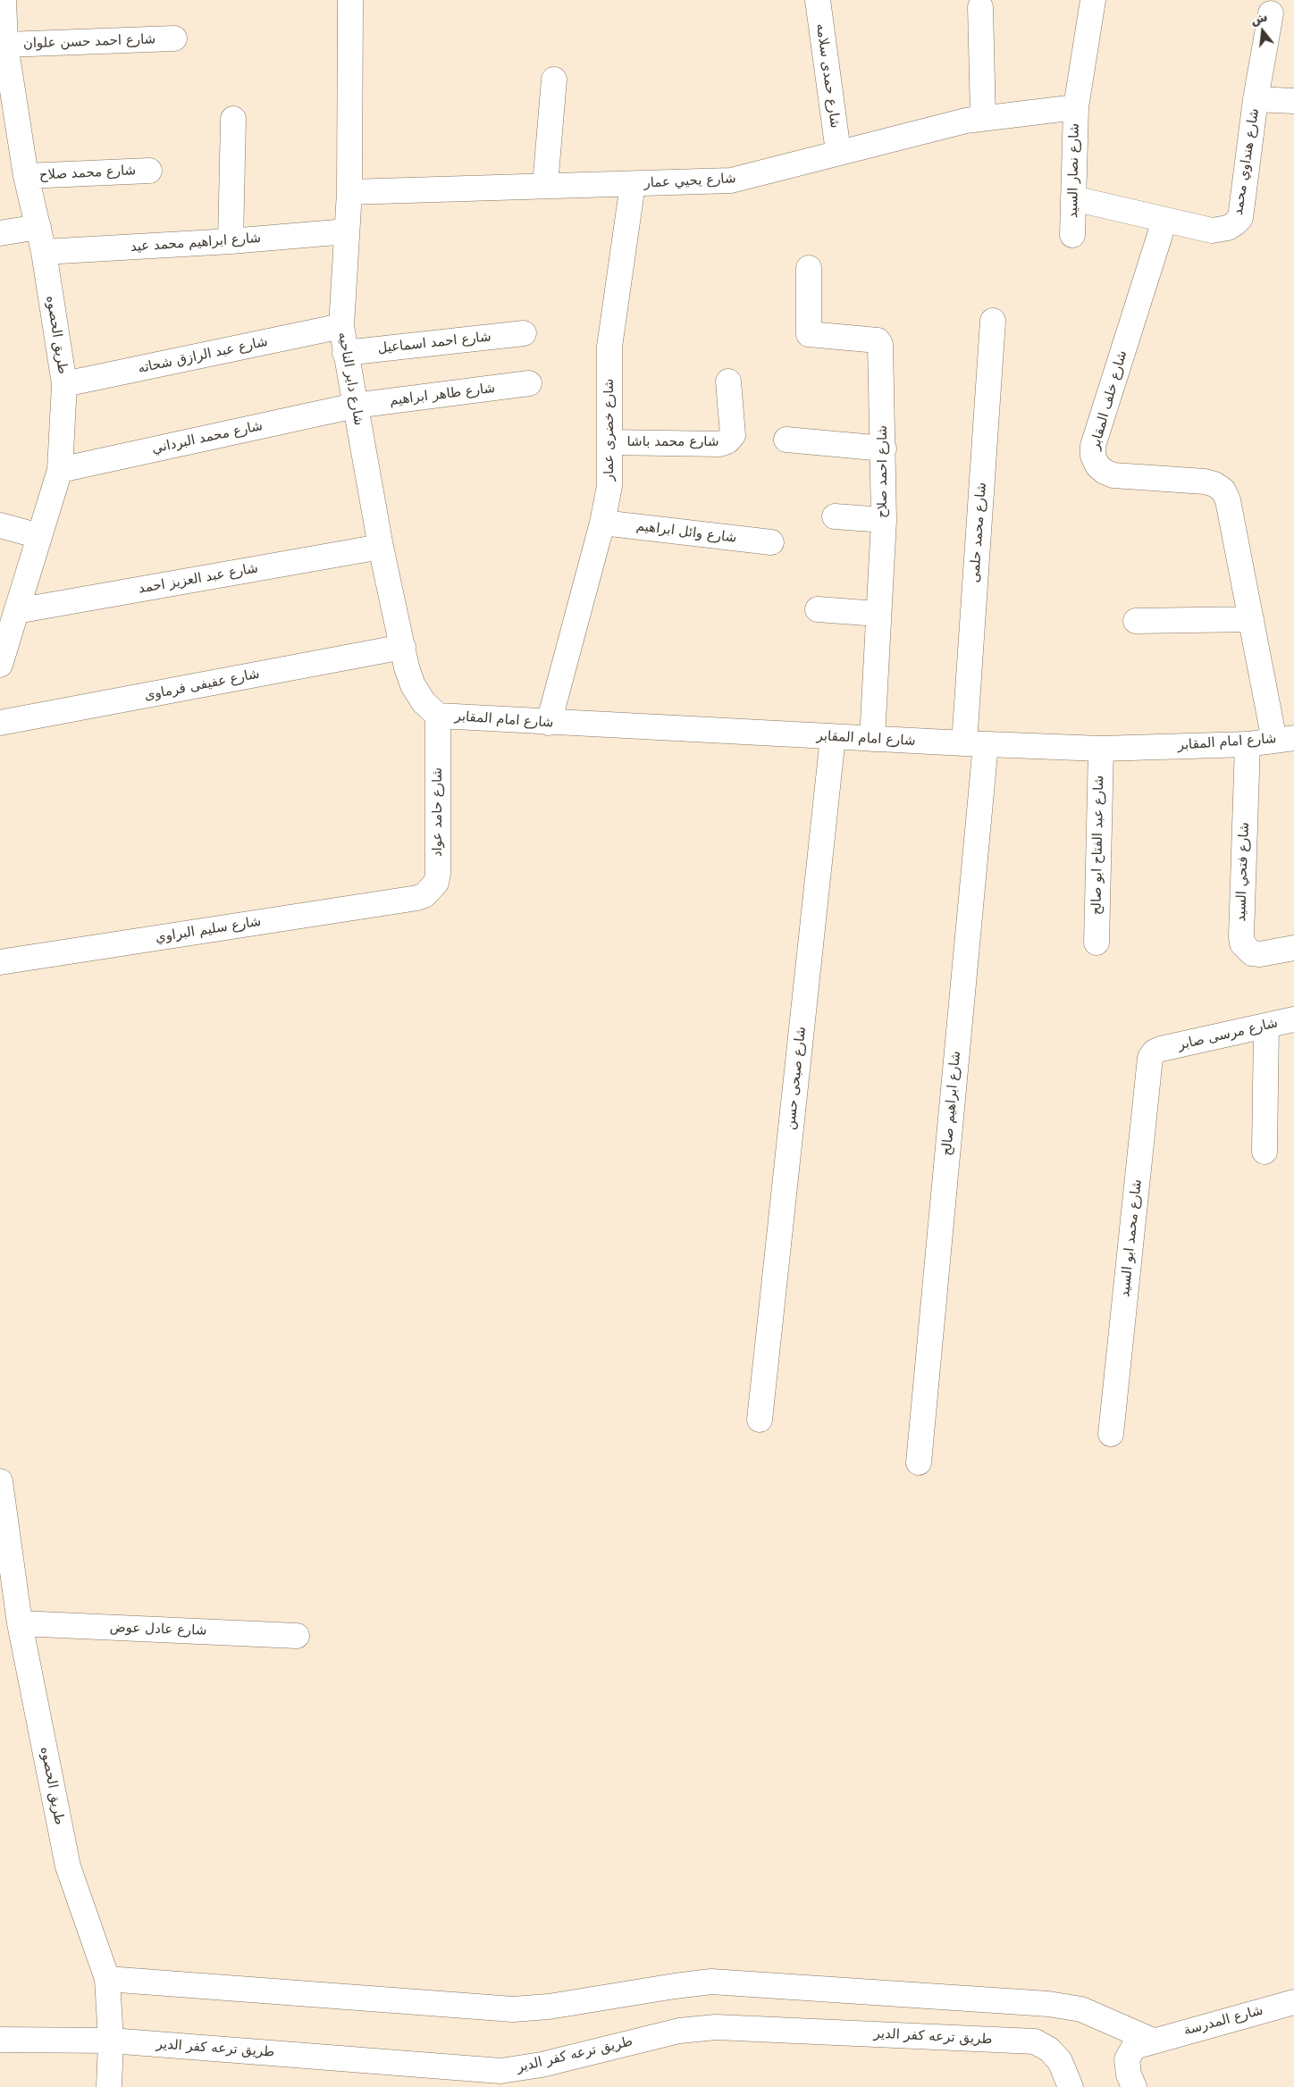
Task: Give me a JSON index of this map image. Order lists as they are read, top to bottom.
{
  "streets": {
    "street": [
      "شارع احمد حسن علوان",
      "شارع حمدى سلامه",
      "شارع هنداوي محمد",
      "شارع نصار السيد",
      "شارع محمد صلاح",
      "شارع يحيي عمار",
      "شارع ابراهيم محمد عيد",
      "طريق الحصوه",
      "شارع احمد اسماعيل",
      "شارع عبد الرازق شحاته",
      "شارع داير الناحيه",
      "شارع طاهر ابراهيم",
      "شارع خلف المقابر",
      "شارع خضرى عمار",
      "شارع محمد البرداني",
      "شارع محمد باشا",
      "شارع احمد صلاح",
      "شارع وائل ابراهيم",
      "شارع محمد حلمى",
      "شارع عبد العزيز احمد",
      "شارع عفيفى فرماوى",
      "شارع امام المقابر",
      "شارع حامد عواد",
      "شارع عبد الفتاح ابو صالح",
      "شارع فتحي السيد",
      "شارع سليم البراوي",
      "شارع مرسى صابر",
      "شارع صبحى حسن",
      "شارع ابراهيم صالح",
      "شارع محمد ابو السيد",
      "شارع عادل عوض",
      "شارع المدرسة",
      "طريق ترعه كفر الدير"
    ]
  },
  "crossings": [
    ["شارع احمد حسن علوان", "طريق الحصوه"],
    ["شارع حمدى سلامه", "شارع يحيي عمار"],
    ["شارع هنداوي محمد", "شارع نصار السيد"],
    ["شارع هنداوي محمد", "شارع خلف المقابر"],
    ["شارع نصار السيد", "شارع يحيي عمار"],
    ["شارع محمد صلاح", "طريق الحصوه"],
    ["شارع يحيي عمار", "شارع داير الناحيه"],
    ["شارع يحيي عمار", "شارع خضرى عمار"],
    ["شارع ابراهيم محمد عيد", "طريق الحصوه"],
    ["شارع ابراهيم محمد عيد", "شارع داير الناحيه"],
    ["طريق الحصوه", "شارع عبد الرازق شحاته"],
    ["طريق الحصوه", "شارع محمد البرداني"],
    ["طريق الحصوه", "شارع عبد العزيز احمد"],
    ["طريق الحصوه", "شارع عادل عوض"],
    ["طريق الحصوه", "طريق ترعه كفر الدير"],
    ["شارع احمد اسماعيل", "شارع داير الناحيه"],
    ["شارع عبد الرازق شحاته", "شارع داير الناحيه"],
    ["شارع داير الناحيه", "شارع طاهر ابراهيم"],
    ["شارع داير الناحيه", "شارع محمد البرداني"],
    ["شارع داير الناحيه", "شارع عبد العزيز احمد"],
    ["شارع داير الناحيه", "شارع عفيفى فرماوى"],
    ["شارع داير الناحيه", "شارع امام المقابر"],
    ["شارع داير الناحيه", "شارع حامد عواد"],
    ["شارع طاهر ابراهيم", "شارع محمد البرداني"],
    ["شارع خلف المقابر", "شارع امام المقابر"],
    ["شارع خضرى عمار", "شارع محمد باشا"],
    ["شارع خضرى عمار", "شارع وائل ابراهيم"],
    ["شارع خضرى عمار", "شارع امام المقابر"],
    ["شارع احمد صلاح", "شارع امام المقابر"],
    ["شارع محمد حلمى", "شارع امام المقابر"],
    ["شارع محمد حلمى", "شارع ابراهيم صالح"],
    ["شارع امام المقابر", "شارع حامد عواد"],
    ["شارع امام المقابر", "شارع عبد الفتاح ابو صالح"],
    ["شارع امام المقابر", "شارع فتحي السيد"],
    ["شارع امام المقابر", "شارع صبحى حسن"],
    ["شارع امام المقابر", "شارع ابراهيم صالح"],
    ["شارع حامد عواد", "شارع سليم البراوي"],
    ["شارع مرسى صابر", "شارع محمد ابو السيد"]
  ],
  "north": "top"
}
